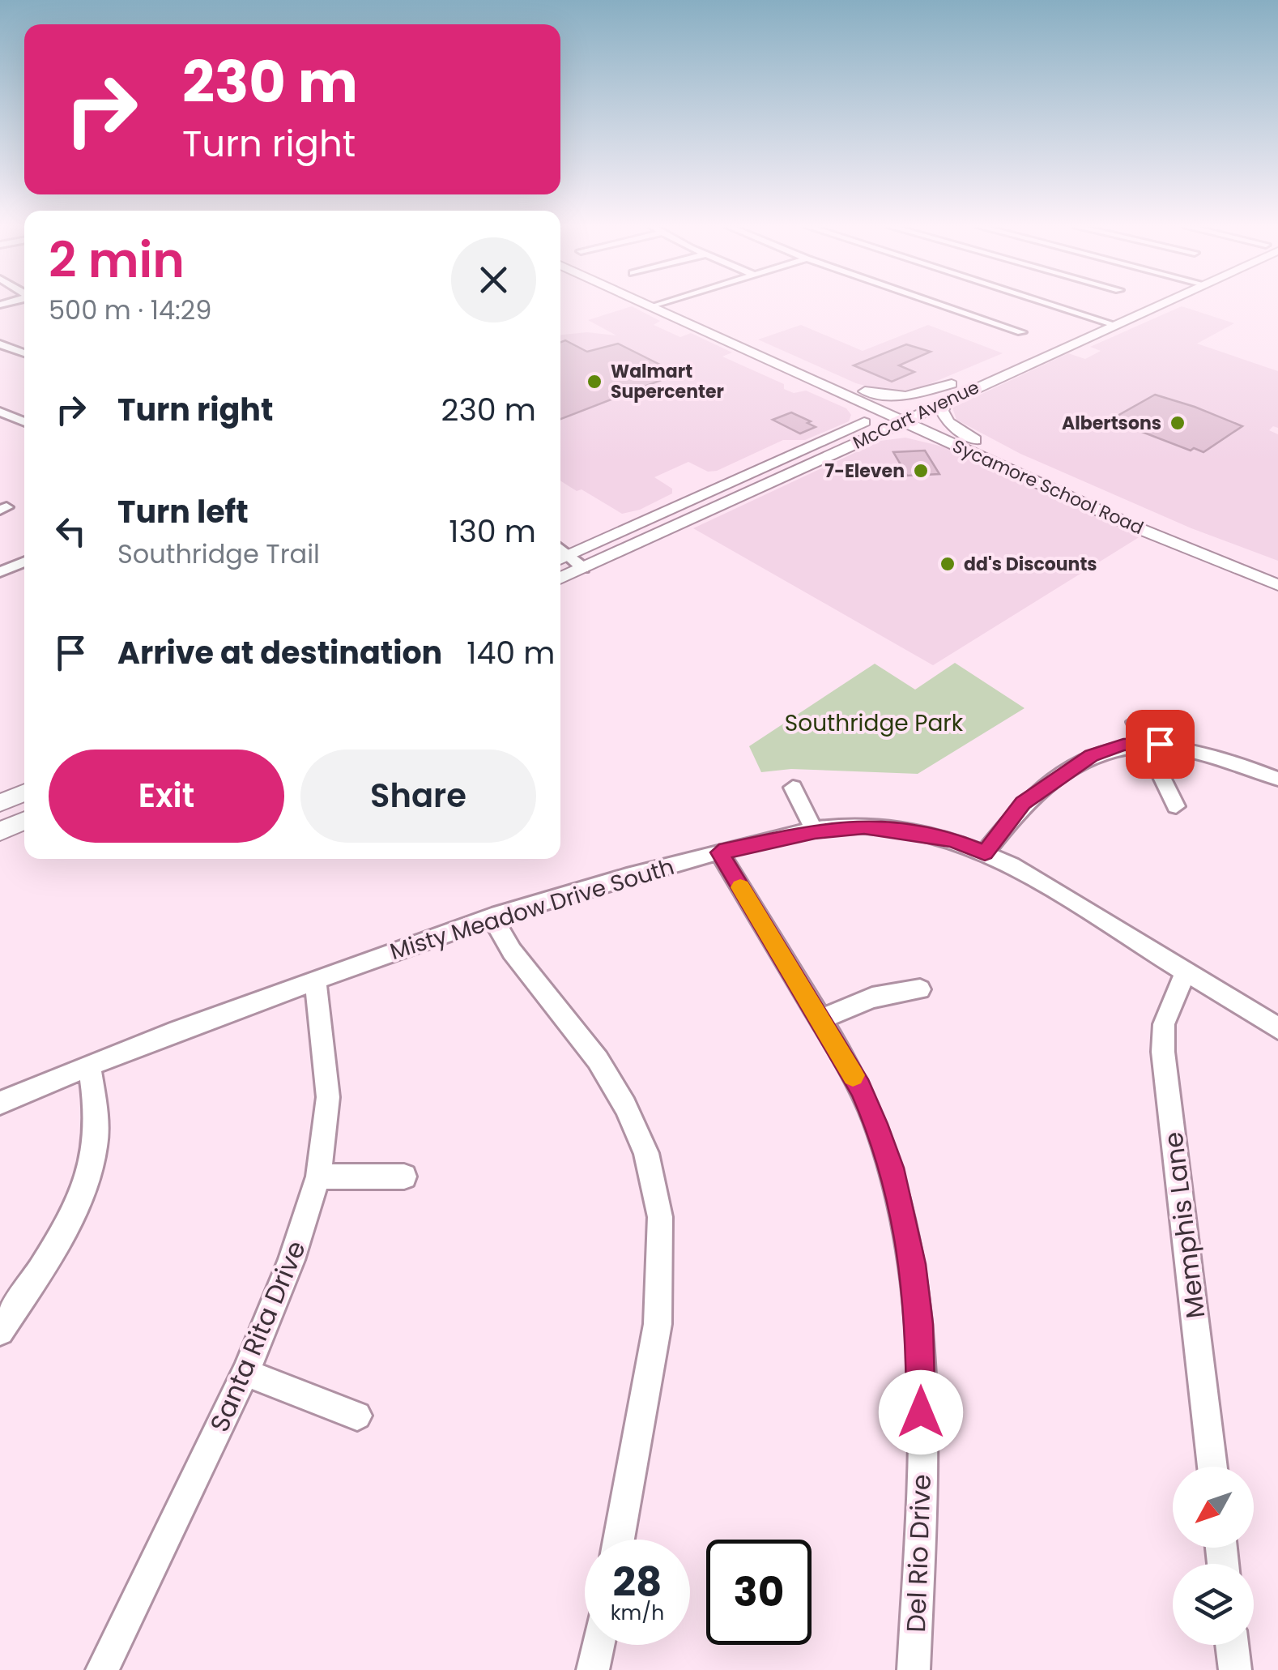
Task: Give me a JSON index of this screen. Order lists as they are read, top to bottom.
{
  "streets": {
    "main road": ["McCart Avenue", "Sycamore School Road"],
    "street": [
      "Misty Meadow Drive South",
      "Memphis Lane",
      "Santa Rita Drive",
      "Del Rio Drive"
    ]
  },
  "crossings": [
    ["McCart Avenue", "Sycamore School Road"],
    ["Misty Meadow Drive South", "Memphis Lane"],
    ["Misty Meadow Drive South", "Santa Rita Drive"],
    ["Misty Meadow Drive South", "Del Rio Drive"]
  ],
  "parks": ["Southridge Park"],
  "places": [
    "Walmart Supercenter",
    "Albertsons",
    "7-Eleven",
    "dd's Discounts"
  ],
  "north": "bottom left",
  "page": {
    "turn": ["230 m", "Turn right"],
    "heading": ["2 min", "500 m · 14:29"],
    "list": [
      {
        "name": "Turn right",
        "value": "230 m"
      },
      {
        "name": "Turn left",
        "note": "Southridge Trail",
        "value": "130 m"
      },
      {
        "name": "Arrive at destination",
        "value": "140 m"
      }
    ],
    "buttons": ["Exit", "Share"],
    "speed": "28 km/h",
    "limit": "30"
  }
}
